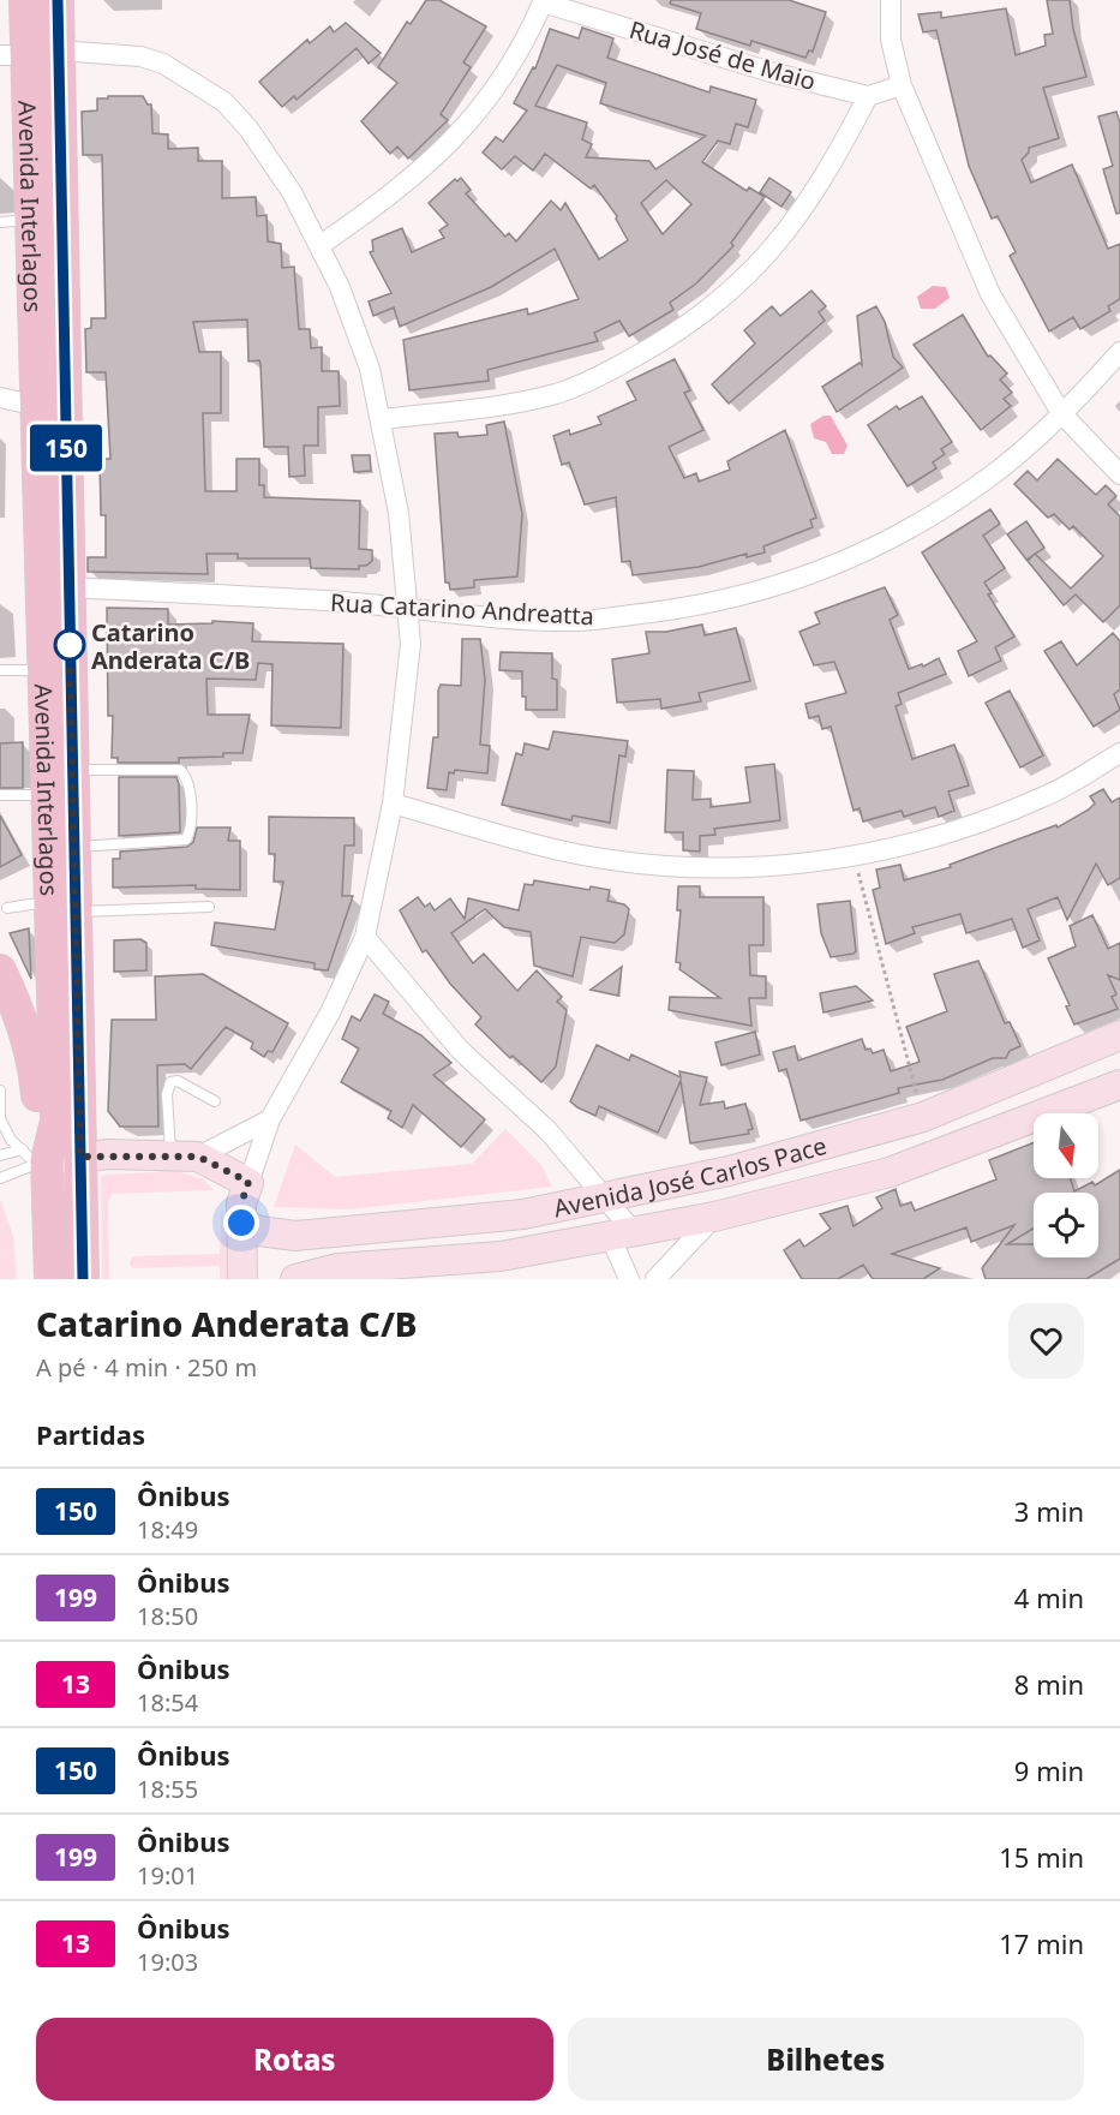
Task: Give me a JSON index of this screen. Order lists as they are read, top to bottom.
{
  "streets": {
    "main road": ["Avenida Interlagos", "Avenida José Carlos Pace"],
    "street": ["Rua José de Maio", "Rua Catarino Andreatta"]
  },
  "crossings": [
    ["Avenida Interlagos", "Rua Catarino Andreatta"]
  ],
  "places": ["Catarino Anderata C/B"],
  "lines": ["bus line 150"],
  "north": "bottom",
  "page": {
    "on_map": "150",
    "heading": [
      ["Catarino Anderata C/B", "A pé · 4 min · 250 m"],
      "Partidas"
    ],
    "list": [
      {
        "mark": "150",
        "name": "Ônibus",
        "note": "18:49",
        "value": "3 min"
      },
      {
        "mark": "199",
        "name": "Ônibus",
        "note": "18:50",
        "value": "4 min"
      },
      {
        "mark": "13",
        "name": "Ônibus",
        "note": "18:54",
        "value": "8 min"
      },
      {
        "mark": "150",
        "name": "Ônibus",
        "note": "18:55",
        "value": "9 min"
      },
      {
        "mark": "199",
        "name": "Ônibus",
        "note": "19:01",
        "value": "15 min"
      },
      {
        "mark": "13",
        "name": "Ônibus",
        "note": "19:03",
        "value": "17 min"
      }
    ],
    "buttons": ["Rotas", "Bilhetes"]
  }
}
